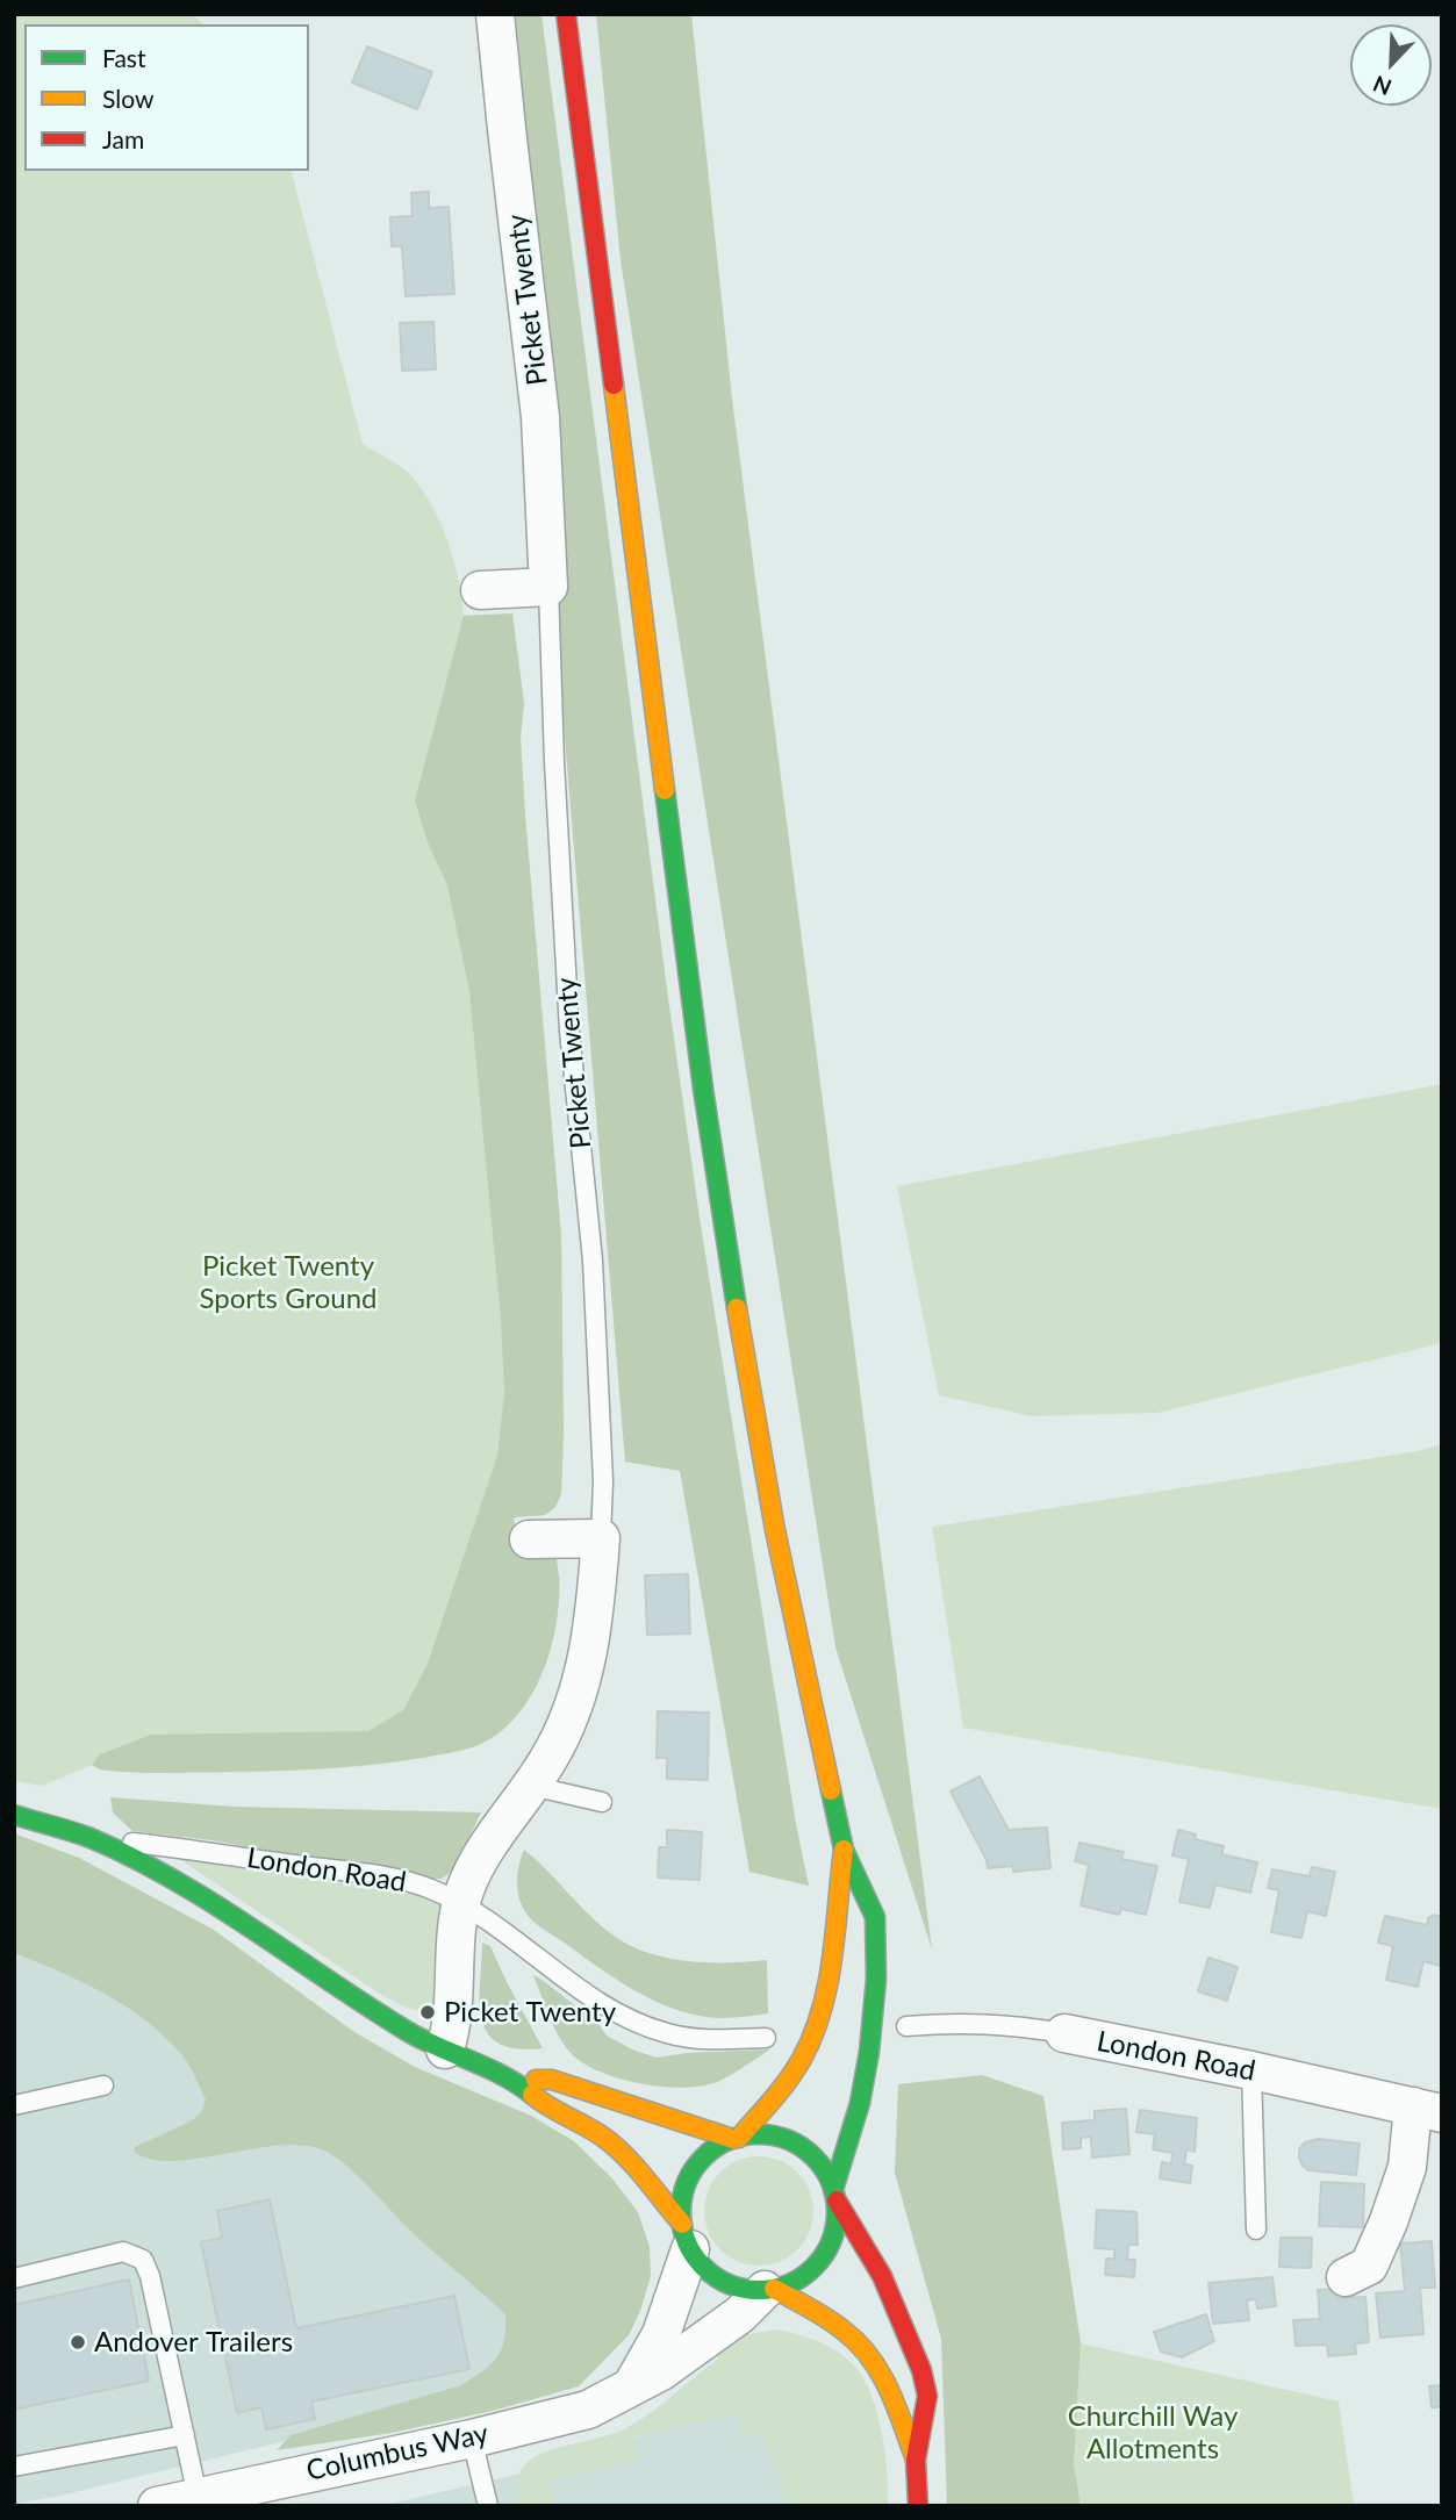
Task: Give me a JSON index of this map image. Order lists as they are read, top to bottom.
{
  "streets": {
    "main road": ["London Road"],
    "street": ["Picket Twenty", "Columbus Way"]
  },
  "crossings": [
    ["Picket Twenty", "London Road"],
    ["London Road", "Columbus Way"]
  ],
  "parks": ["Picket Twenty Sports Ground", "Churchill Way Allotments"],
  "places": ["Picket Twenty", "Andover Trailers"],
  "legend": ["Fast", "Slow", "Jam"],
  "north": "bottom left"
}
